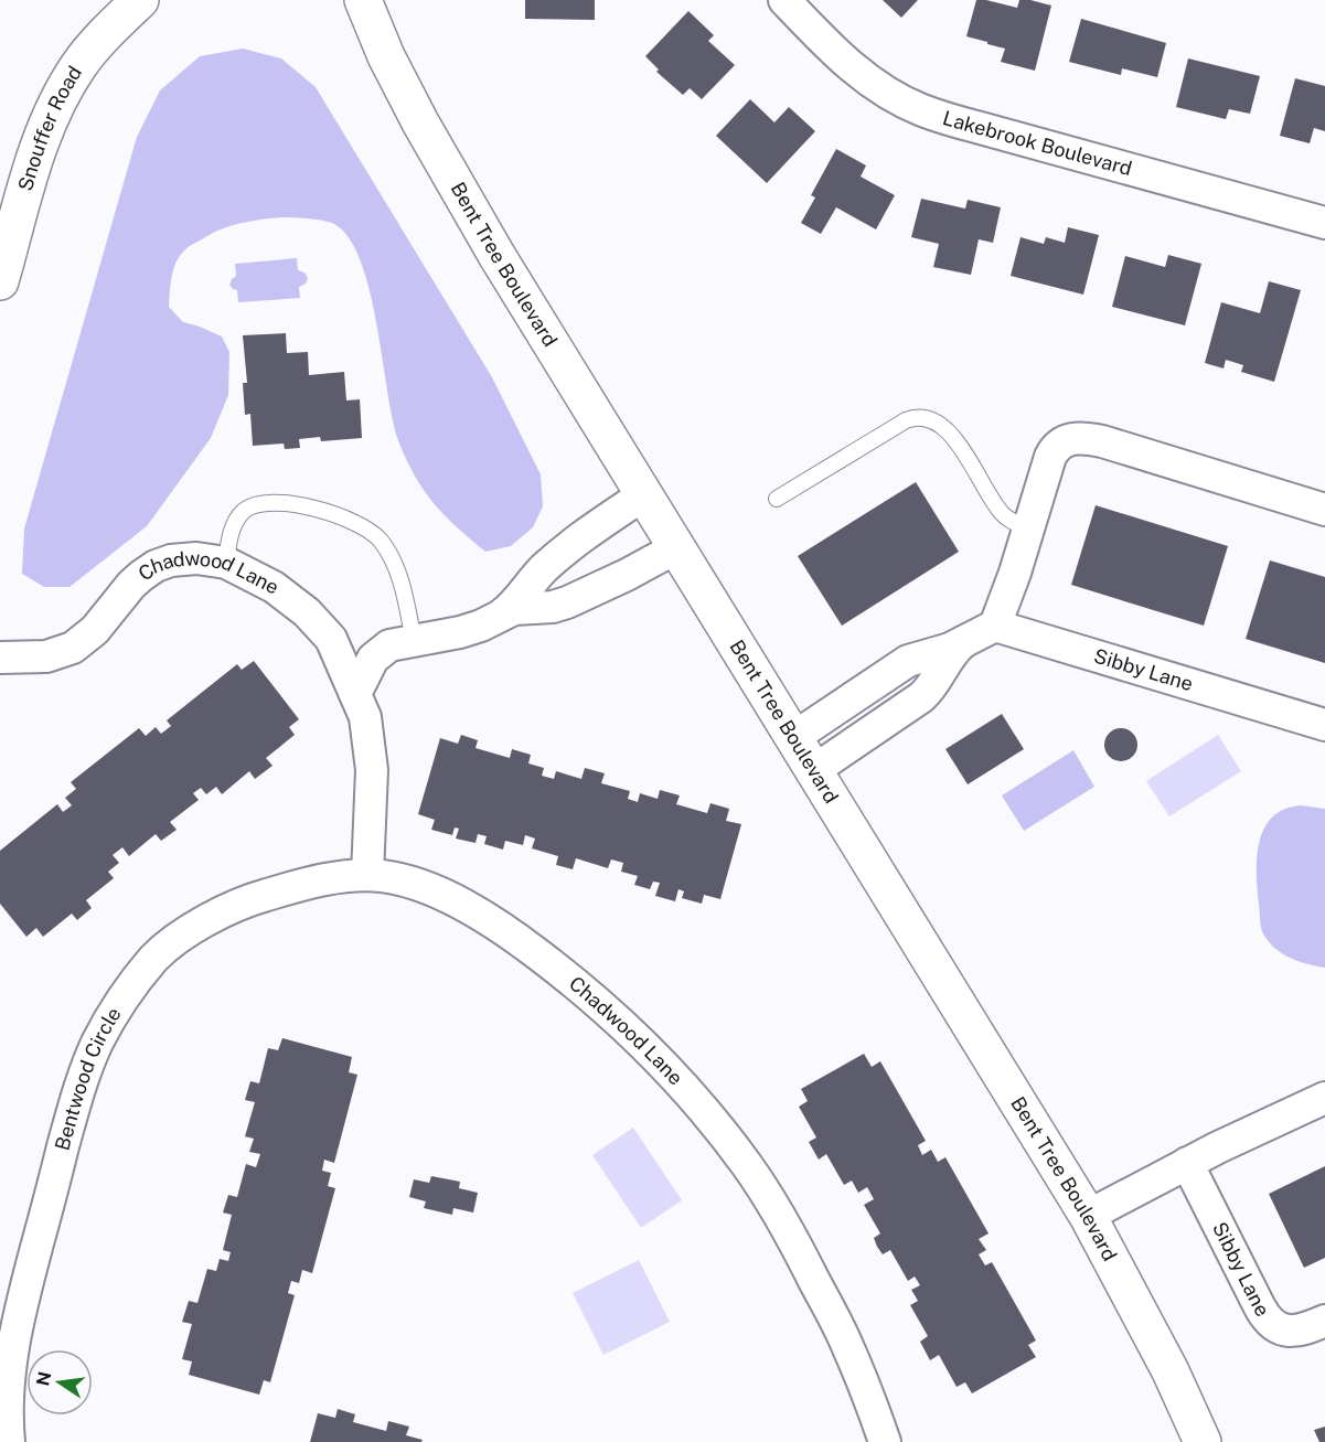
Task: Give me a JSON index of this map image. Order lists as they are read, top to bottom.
{
  "streets": {
    "main road": ["Snouffer Road", "Bent Tree Boulevard"],
    "street": [
      "Lakebrook Boulevard",
      "Chadwood Lane",
      "Sibby Lane",
      "Bentwood Circle"
    ]
  },
  "crossings": [
    ["Chadwood Lane", "Bentwood Circle"]
  ],
  "north": "left"
}
